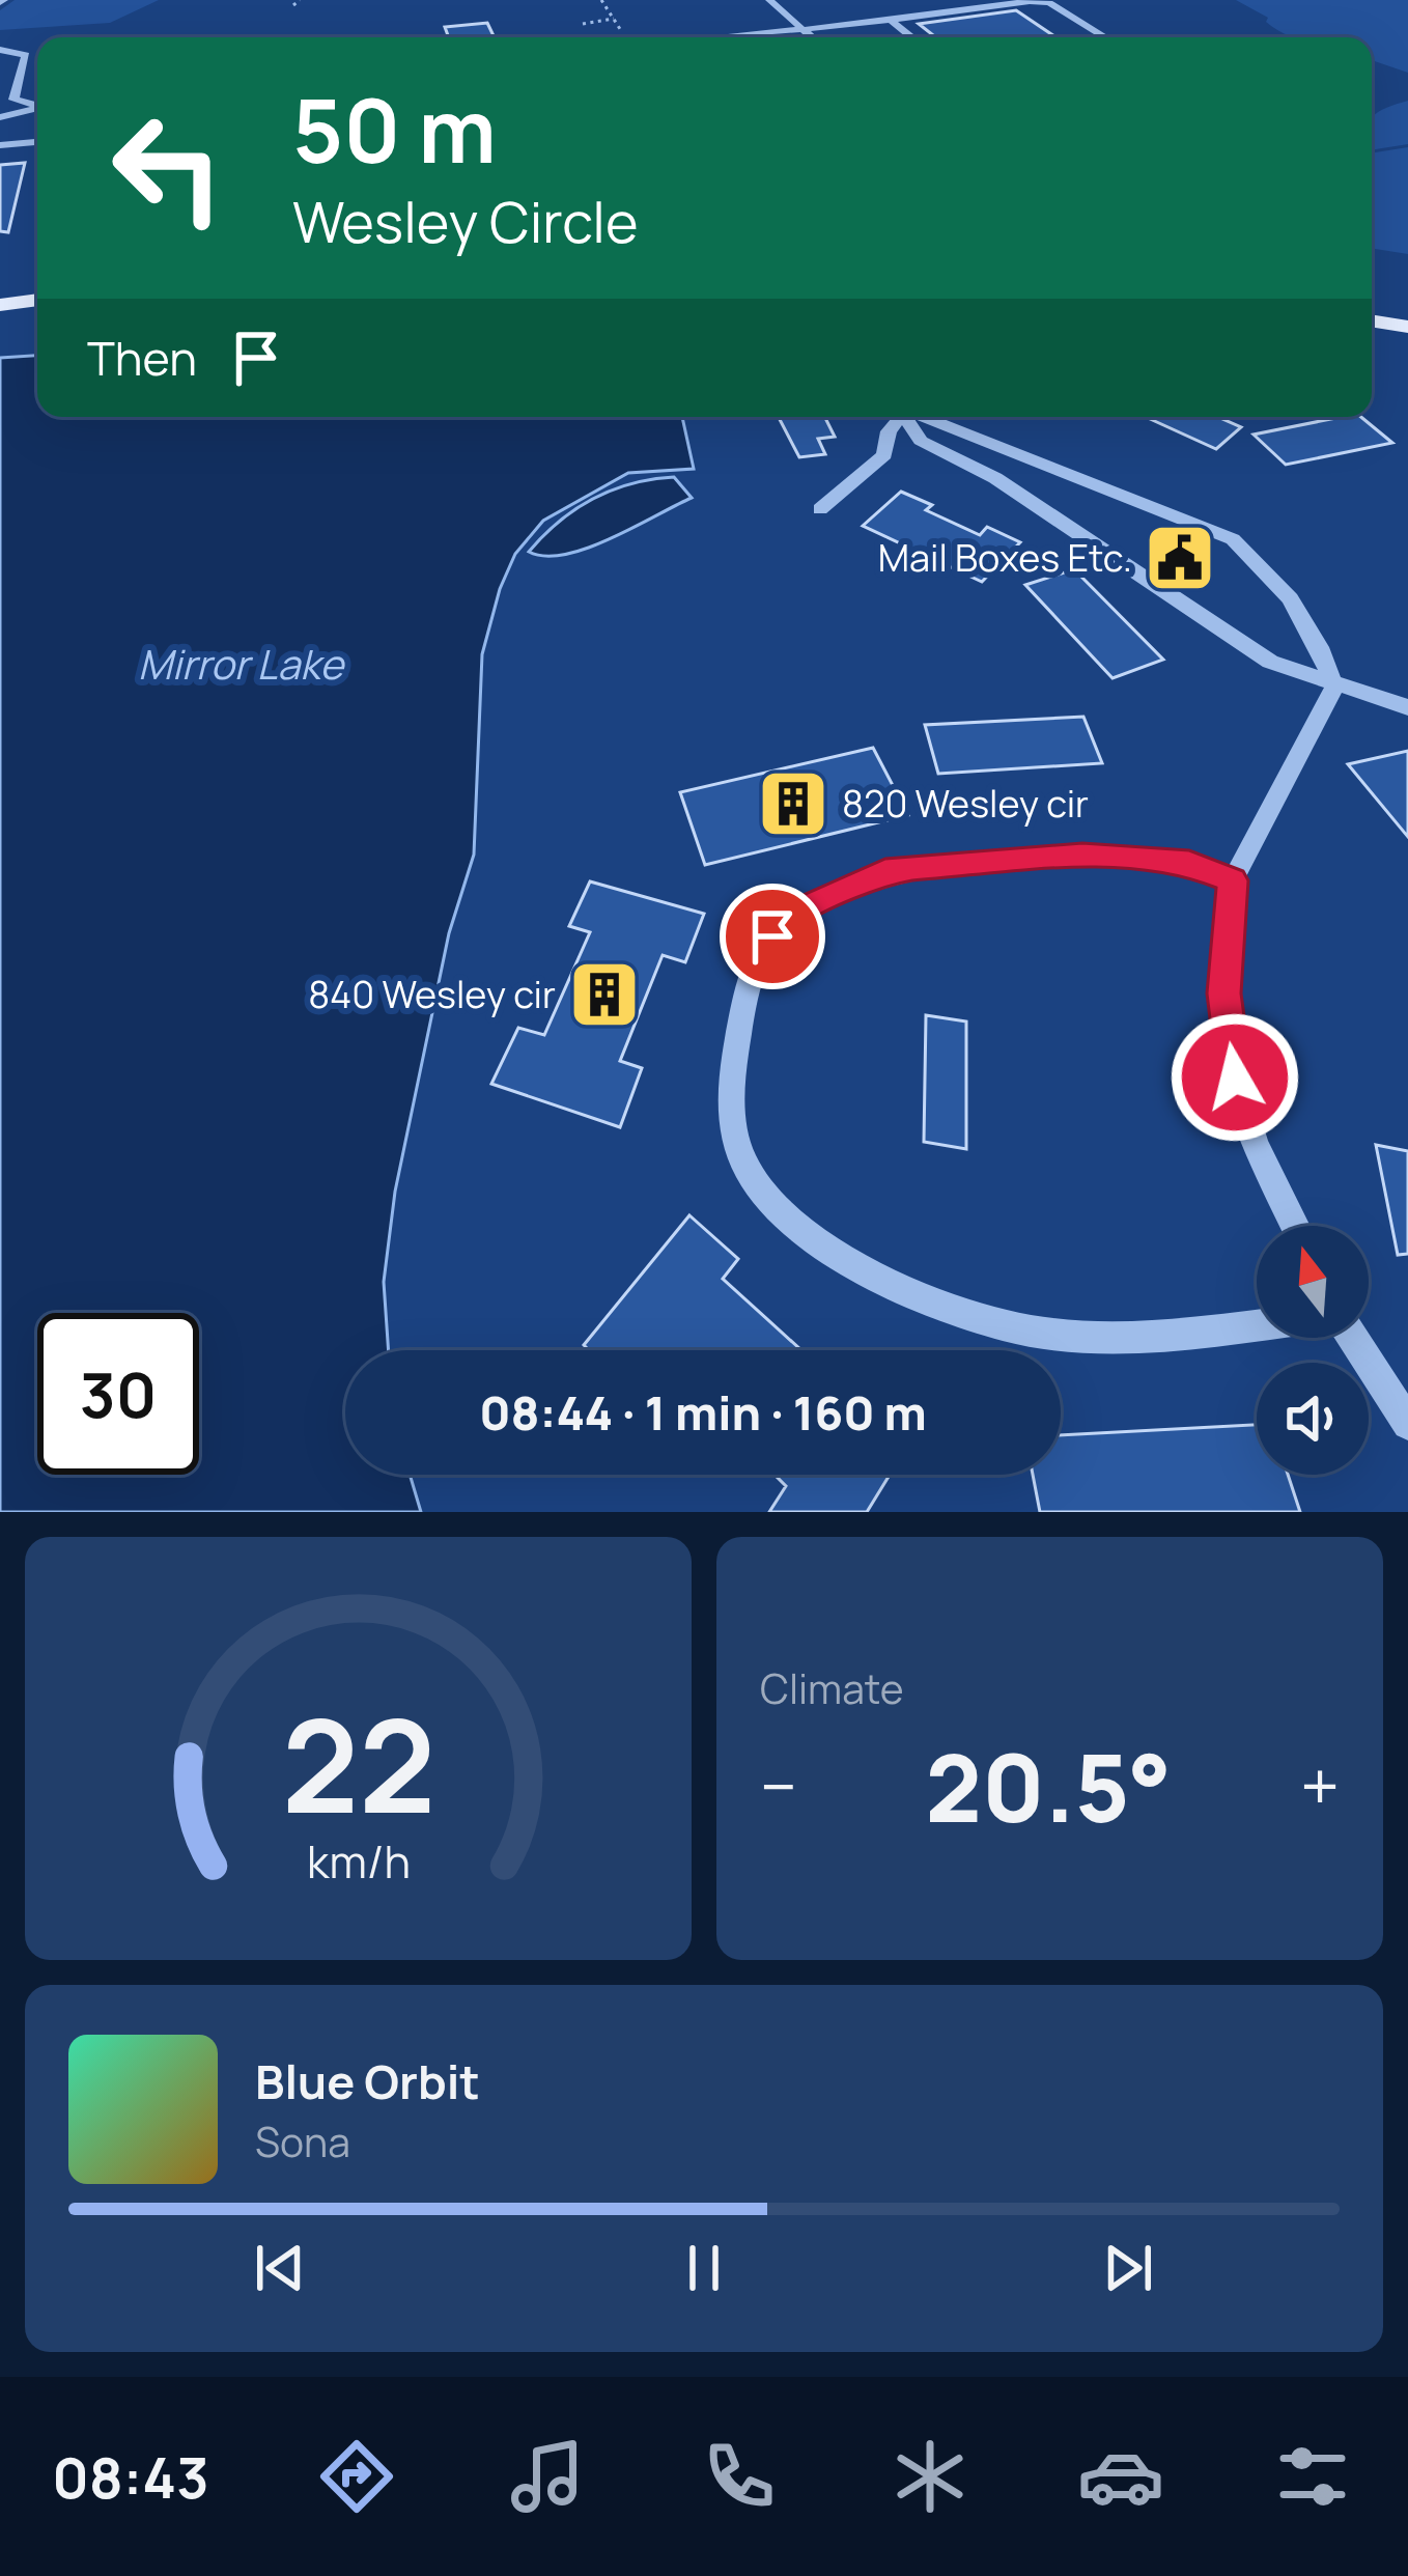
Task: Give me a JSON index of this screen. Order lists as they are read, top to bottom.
{
  "water": ["Mirror Lake"],
  "places": {
    "public building": ["Mail Boxes Etc."],
    "building": ["820 Wesley cir", "840 Wesley cir"]
  },
  "north": "top",
  "page": {
    "turn": ["50 m", "Wesley Circle"],
    "then": "Then",
    "limit": "30",
    "trip": "08:44 · 1 min · 160 m",
    "tile": "Climate",
    "heat": ["−", "20.5°", "+"],
    "song": ["Blue Orbit", "Sona"],
    "tabs": "08:43",
    "gauge": ["22", "km/h"]
  }
}
